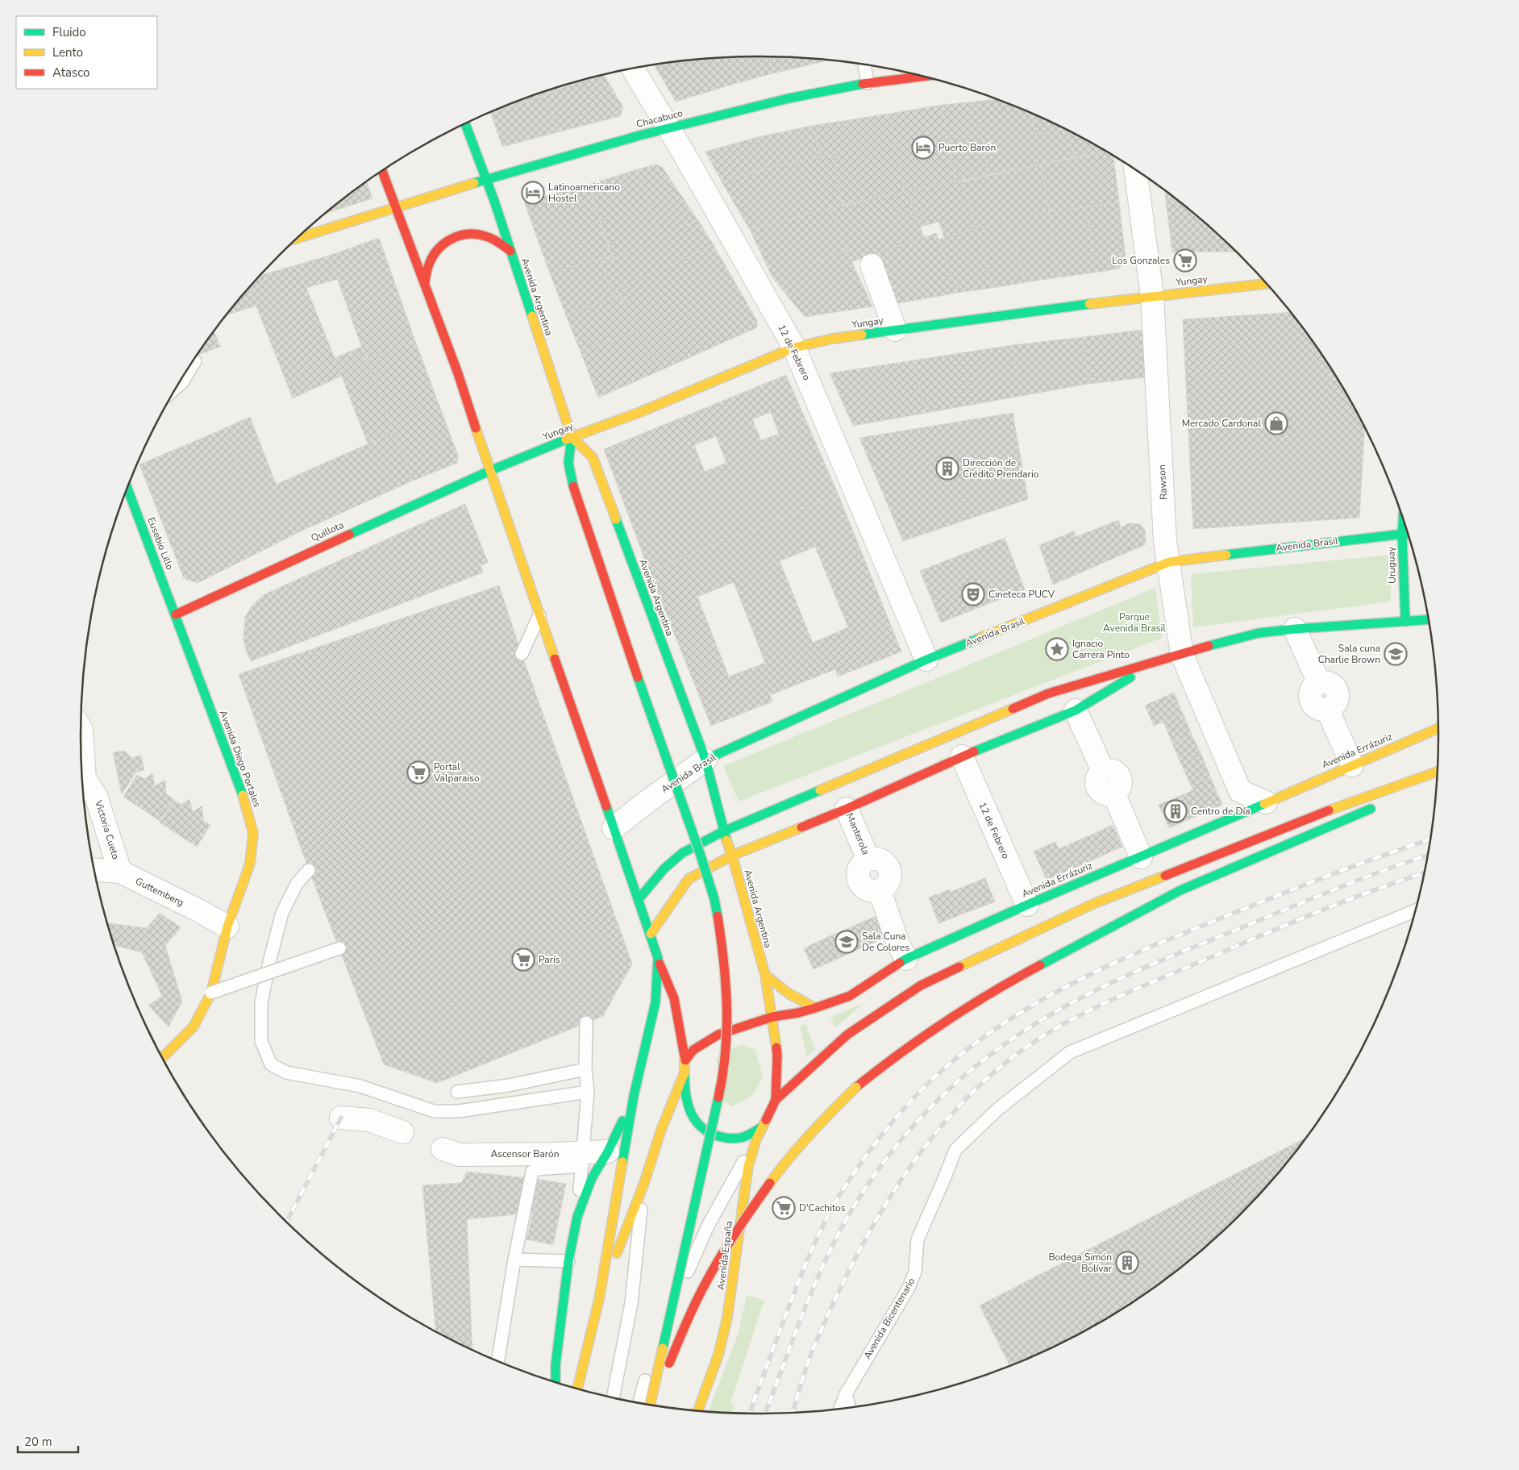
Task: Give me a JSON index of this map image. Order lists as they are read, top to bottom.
{
  "streets": {
    "main road": [
      "Chacabuco",
      "Yungay",
      "Avenida Argentina",
      "Quillota",
      "Eusebio Lillo",
      "Avenida Brasil",
      "Uruguay",
      "Avenida Errázuriz",
      "Avenida Diego Portales",
      "Avenida España"
    ],
    "street": [
      "12 de Febrero",
      "Rawson",
      "Victoria Cueto",
      "Manterola",
      "Guttemberg",
      "Ascensor Barón"
    ],
    "lane": ["Avenida Bicentenario"]
  },
  "crossings": [
    ["Chacabuco", "Avenida Argentina"],
    ["Chacabuco", "12 de Febrero"],
    ["Yungay", "Avenida Argentina"],
    ["Yungay", "12 de Febrero"],
    ["Yungay", "Rawson"],
    ["Yungay", "Quillota"],
    ["Avenida Argentina", "Avenida Brasil"],
    ["Avenida Argentina", "Avenida Errázuriz"],
    ["Avenida Argentina", "Avenida España"],
    ["12 de Febrero", "Avenida Brasil"],
    ["12 de Febrero", "Avenida Errázuriz"],
    ["Rawson", "Avenida Brasil"],
    ["Quillota", "Eusebio Lillo"],
    ["Quillota", "Avenida Diego Portales"],
    ["Eusebio Lillo", "Avenida Diego Portales"],
    ["Avenida Brasil", "Uruguay"],
    ["Avenida Errázuriz", "Manterola"],
    ["Avenida Errázuriz", "Avenida España"],
    ["Avenida Diego Portales", "Guttemberg"],
    ["Victoria Cueto", "Guttemberg"]
  ],
  "parks": ["Parque Avenida Brasil"],
  "places": {
    "hotel": ["Puerto Barón", "Latinoamericano Hostel"],
    "supermarket": [
      "Los Gonzales",
      "Portal Valparaíso",
      "París",
      "D'Cachitos"
    ],
    "shop": ["Mercado Cardonal"],
    "building": ["Dirección de Crédito Prendario", "Centro de Día", "Bodega Simón Bolívar"],
    "theatre": ["Cineteca PUCV"],
    "place": ["Ignacio Carrera Pinto"],
    "school or university": ["Sala cuna Charlie Brown", "Sala Cuna De Colores"]
  },
  "legend": ["Fluido", "Lento", "Atasco"],
  "scale_bar": "20 m"
}
